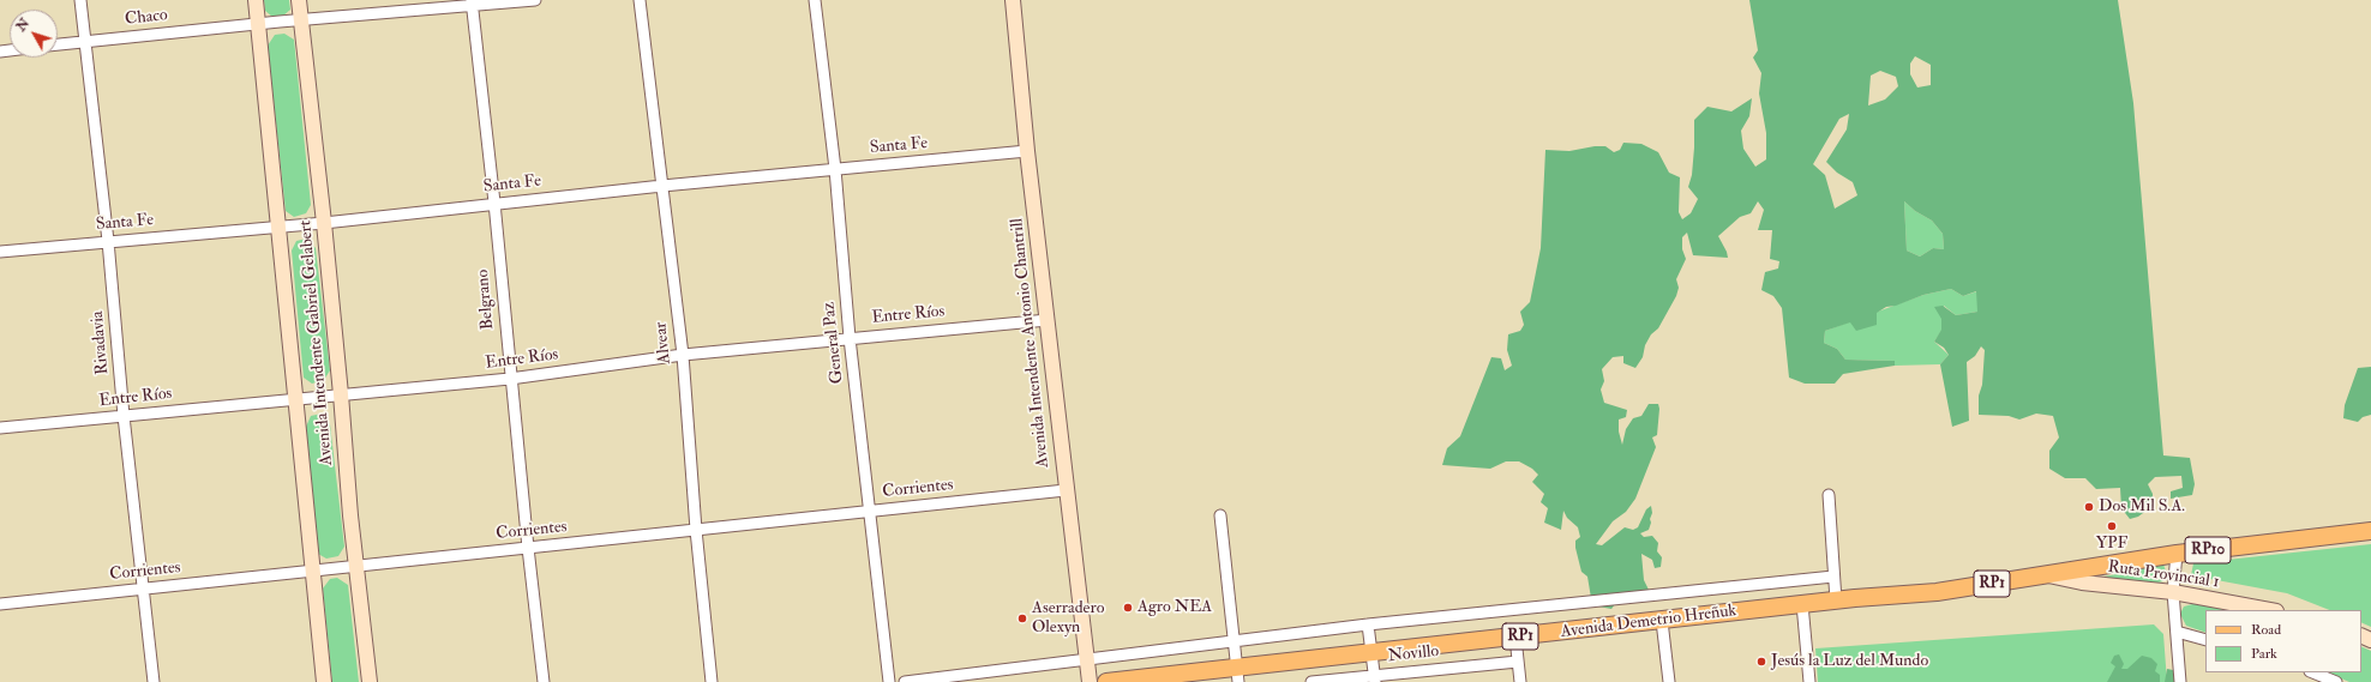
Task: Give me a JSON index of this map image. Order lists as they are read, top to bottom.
{
  "streets": {
    "main road": [
      "Avenida Intendente Gabriel Gelabert",
      "Avenida Intendente Antonio Chantrill",
      "RP10",
      "Ruta Provincial 1",
      "RP1",
      "Avenida Demetrio Hreñuk"
    ],
    "street": [
      "Chaco",
      "Santa Fe",
      "Belgrano",
      "Entre Ríos",
      "Rivadavia",
      "Alvear",
      "General Paz",
      "Corrientes",
      "Novillo"
    ]
  },
  "crossings": [
    ["Chaco", "Belgrano"],
    ["Chaco", "Rivadavia"],
    ["Chaco", "Avenida Intendente Gabriel Gelabert"],
    ["Santa Fe", "Belgrano"],
    ["Santa Fe", "Rivadavia"],
    ["Santa Fe", "Avenida Intendente Gabriel Gelabert"],
    ["Santa Fe", "Alvear"],
    ["Santa Fe", "General Paz"],
    ["Santa Fe", "Avenida Intendente Antonio Chantrill"],
    ["Belgrano", "Entre Ríos"],
    ["Belgrano", "Corrientes"],
    ["Entre Ríos", "Rivadavia"],
    ["Entre Ríos", "Avenida Intendente Gabriel Gelabert"],
    ["Entre Ríos", "Alvear"],
    ["Entre Ríos", "General Paz"],
    ["Entre Ríos", "Avenida Intendente Antonio Chantrill"],
    ["Rivadavia", "Corrientes"],
    ["Avenida Intendente Gabriel Gelabert", "Corrientes"],
    ["Alvear", "Corrientes"],
    ["General Paz", "Corrientes"],
    ["Avenida Intendente Antonio Chantrill", "Corrientes"],
    ["RP10", "Ruta Provincial 1"],
    ["RP10", "Avenida Demetrio Hreñuk"],
    ["Ruta Provincial 1", "Avenida Demetrio Hreñuk"]
  ],
  "places": [
    "Dos Mil S.A.",
    "YPF",
    "Agro NEA",
    "Aserradero Olexyn",
    "Jesús la Luz del Mundo"
  ],
  "legend": ["Road", "Park"],
  "north": "top left"
}
